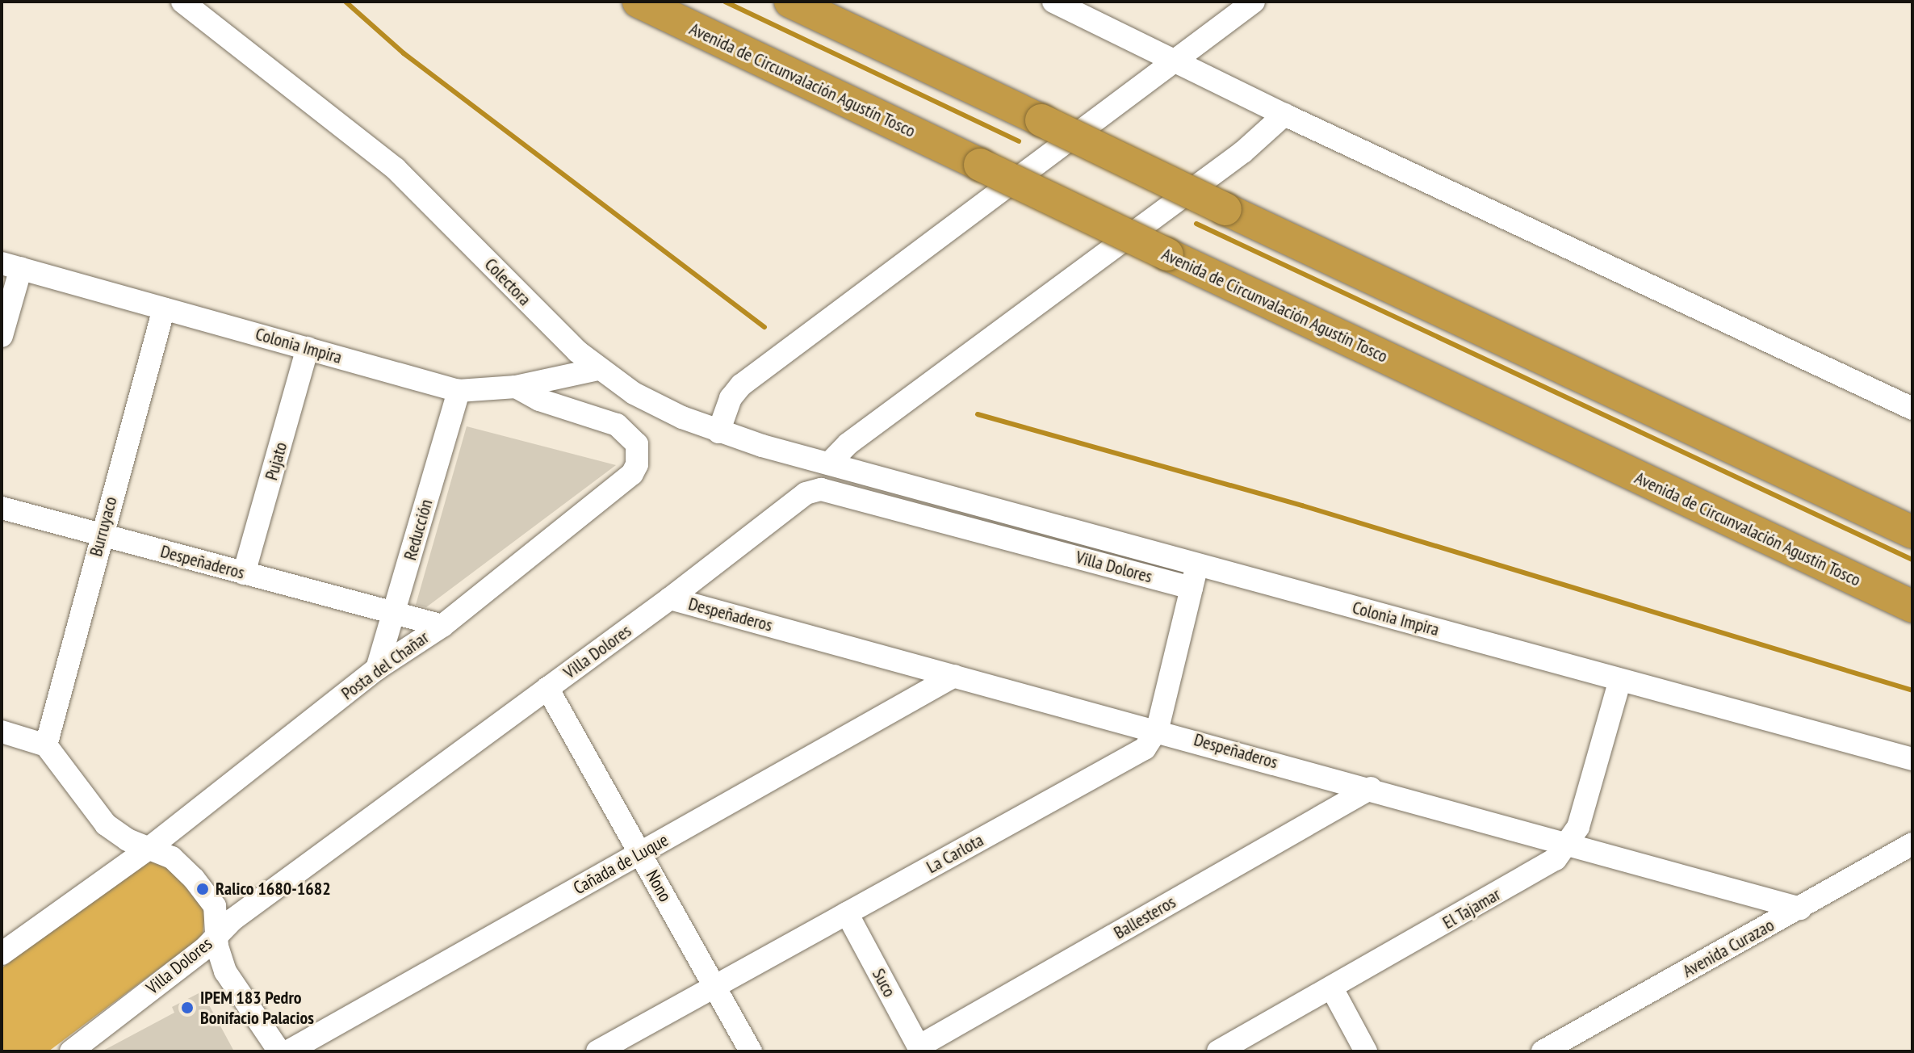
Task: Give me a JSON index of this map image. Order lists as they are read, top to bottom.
{
  "streets": {
    "highway": ["Avenida de Circunvalación Agustín Tosco"],
    "street": [
      "Colectora",
      "Colonia Impira",
      "Pujato",
      "Burruyaco",
      "Reducción",
      "Despeñaderos",
      "Villa Dolores",
      "Posta del Chañar",
      "La Carlota",
      "Cañada de Luque",
      "Nono",
      "El Tajamar",
      "Ballesteros",
      "Avenida Curazao",
      "Suco"
    ]
  },
  "crossings": [
    ["Colectora", "Colonia Impira"],
    ["Colonia Impira", "Pujato"],
    ["Colonia Impira", "Burruyaco"],
    ["Colonia Impira", "Reducción"],
    ["Colonia Impira", "Posta del Chañar"],
    ["Colonia Impira", "La Carlota"],
    ["Pujato", "Despeñaderos"],
    ["Burruyaco", "Despeñaderos"],
    ["Reducción", "Despeñaderos"],
    ["Reducción", "Posta del Chañar"],
    ["Despeñaderos", "Villa Dolores"],
    ["Despeñaderos", "Posta del Chañar"],
    ["Despeñaderos", "La Carlota"],
    ["Despeñaderos", "Cañada de Luque"],
    ["Despeñaderos", "El Tajamar"],
    ["Despeñaderos", "Ballesteros"],
    ["Despeñaderos", "Avenida Curazao"],
    ["Villa Dolores", "La Carlota"],
    ["Villa Dolores", "Nono"],
    ["La Carlota", "Nono"],
    ["La Carlota", "Suco"],
    ["Cañada de Luque", "Nono"],
    ["Ballesteros", "Suco"]
  ],
  "places": ["Ralico 1680-1682", "IPEM 183 Pedro Bonifacio Palacios"]
}
